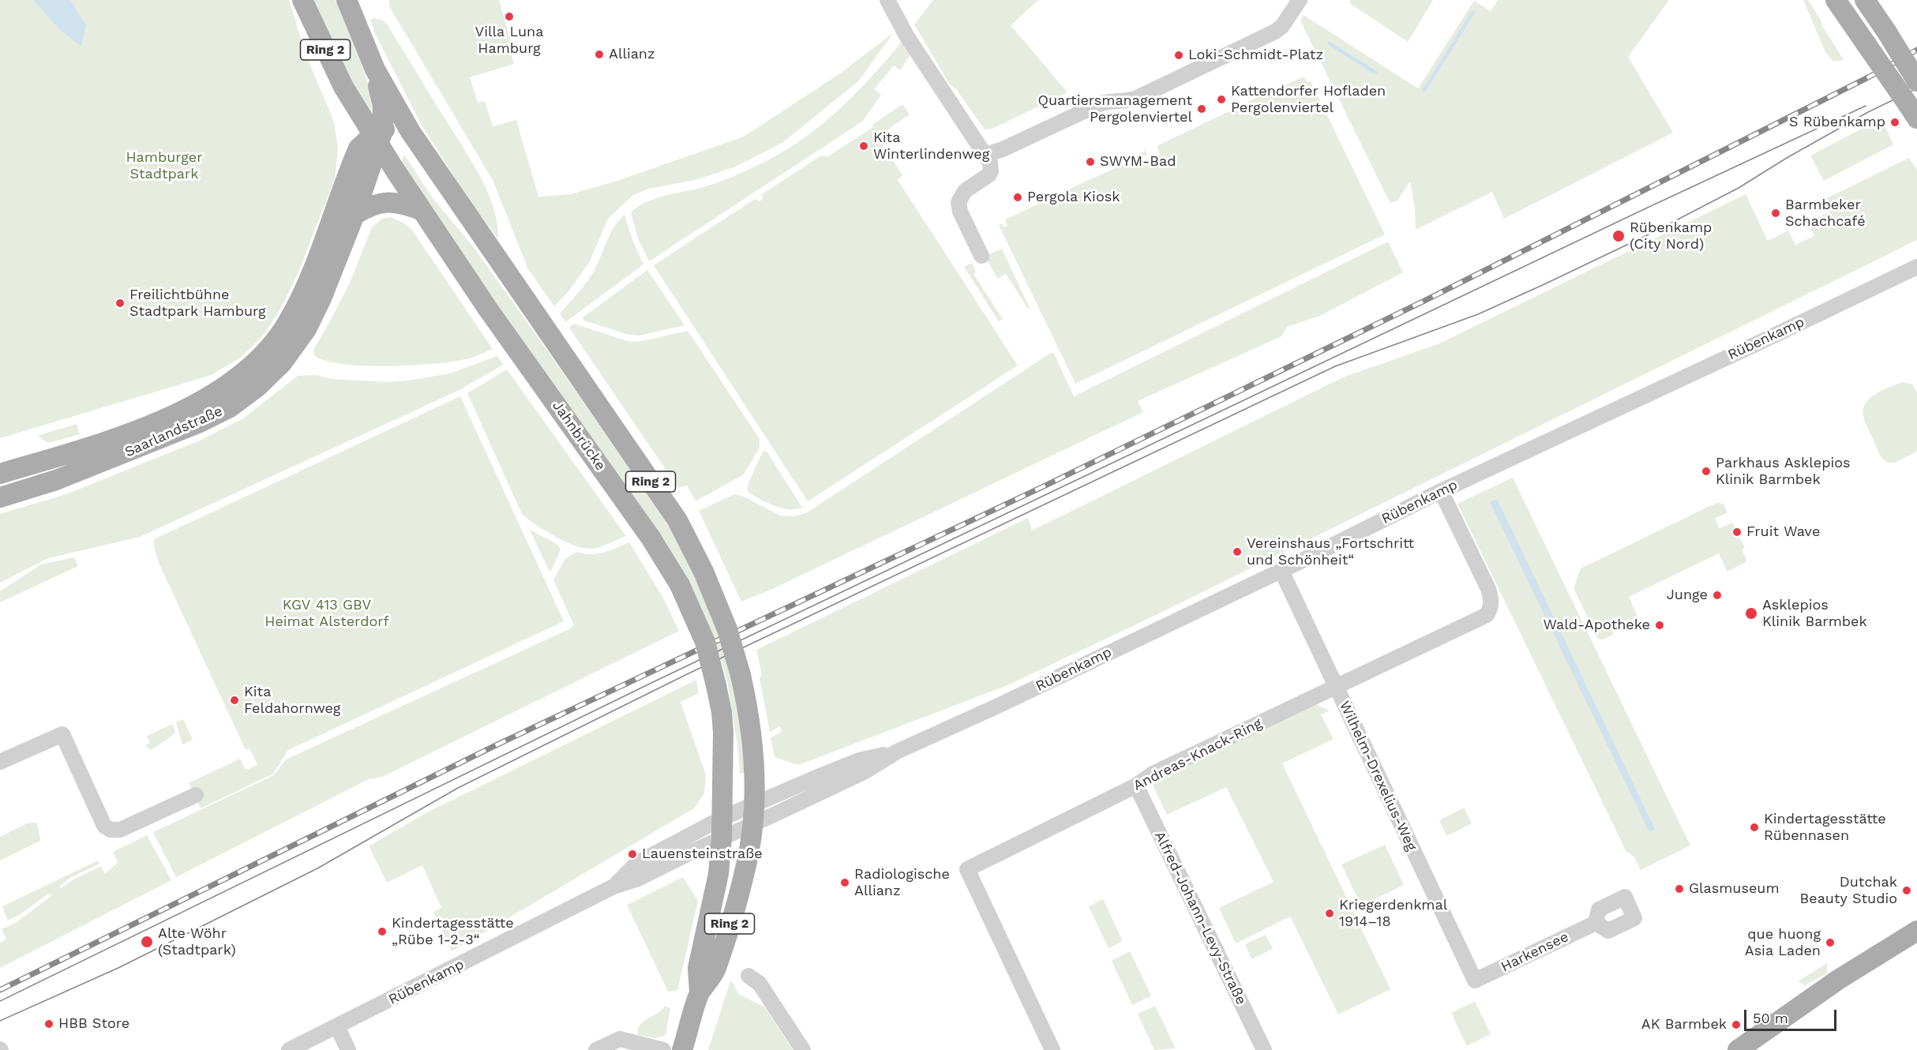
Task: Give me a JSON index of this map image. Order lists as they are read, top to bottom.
{
  "streets": {
    "main road": ["Ring 2", "Saarlandstraße", "Jahnbrücke"],
    "street": [
      "Rübenkamp",
      "Andreas-Knack-Ring",
      "Wilhelm-Drexelius-Weg",
      "Alfred-Johann-Levy-Straße",
      "Harkensee"
    ]
  },
  "crossings": [
    ["Ring 2", "Rübenkamp"],
    ["Ring 2", "Saarlandstraße"],
    ["Ring 2", "Jahnbrücke"],
    ["Rübenkamp", "Jahnbrücke"],
    ["Rübenkamp", "Andreas-Knack-Ring"],
    ["Rübenkamp", "Wilhelm-Drexelius-Weg"],
    ["Saarlandstraße", "Jahnbrücke"],
    ["Andreas-Knack-Ring", "Wilhelm-Drexelius-Weg"],
    ["Andreas-Knack-Ring", "Alfred-Johann-Levy-Straße"],
    ["Wilhelm-Drexelius-Weg", "Harkensee"]
  ],
  "parks": ["Hamburger Stadtpark", "KGV 413 GBV Heimat Alsterdorf"],
  "places": [
    "Villa Luna Hamburg",
    "Allianz",
    "Loki-Schmidt-Platz",
    "Kattendorfer Hofladen Pergolenviertel",
    "Quartiersmanagement Pergolenviertel",
    "S Rübenkamp",
    "Kita Winterlindenweg",
    "SWYM-Bad",
    "Pergola Kiosk",
    "Barmbeker Schachcafé",
    "Rübenkamp (City Nord)",
    "Freilichtbühne Stadtpark Hamburg",
    "Parkhaus Asklepios Klinik Barmbek",
    "Fruit Wave",
    "Vereinshaus „Fortschritt und Schönheit“",
    "Junge",
    "Asklepios Klinik Barmbek",
    "Wald-Apotheke",
    "Kita Feldahornweg",
    "Kindertagesstätte Rübennasen",
    "Lauensteinstraße",
    "Radiologische Allianz",
    "Glasmuseum",
    "Dutchak Beauty Studio",
    "Kriegerdenkmal 1914–18",
    "Kindertagesstätte „Rübe 1-2-3“",
    "Alte Wöhr (Stadtpark)",
    "que huong Asia Laden",
    "HBB Store",
    "AK Barmbek"
  ],
  "scale_bar": "50 m"
}
